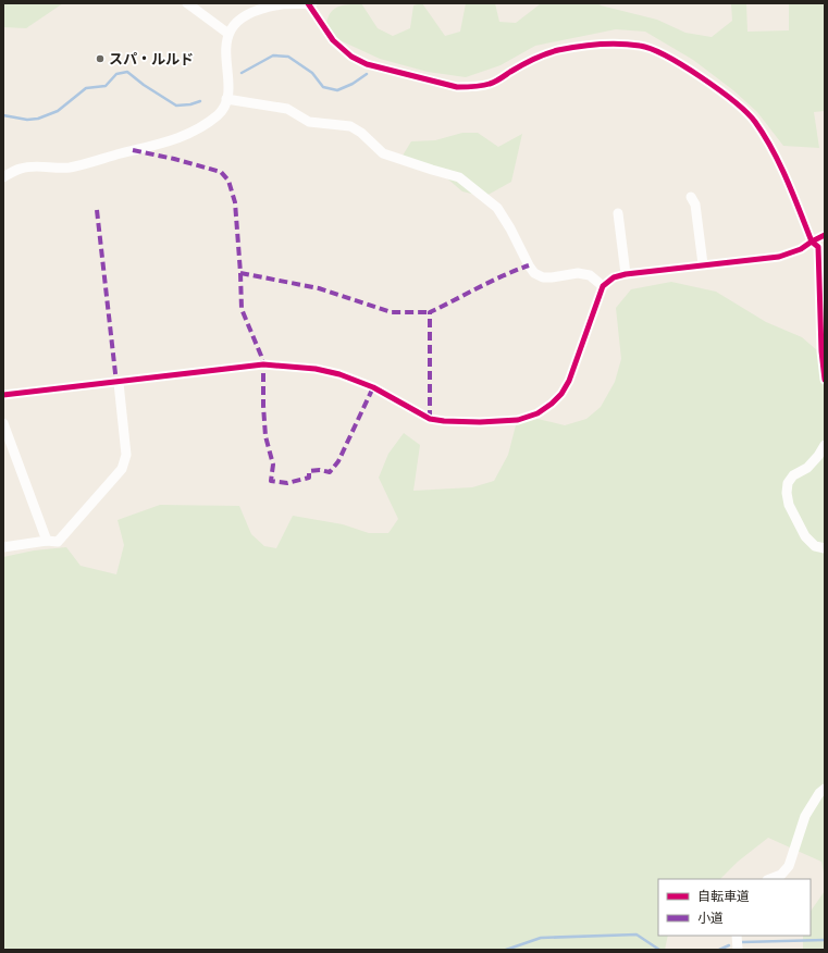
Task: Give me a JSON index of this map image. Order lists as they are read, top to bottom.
{
  "places": ["スパ・ルルド"],
  "legend": ["自転車道", "小道"]
}
